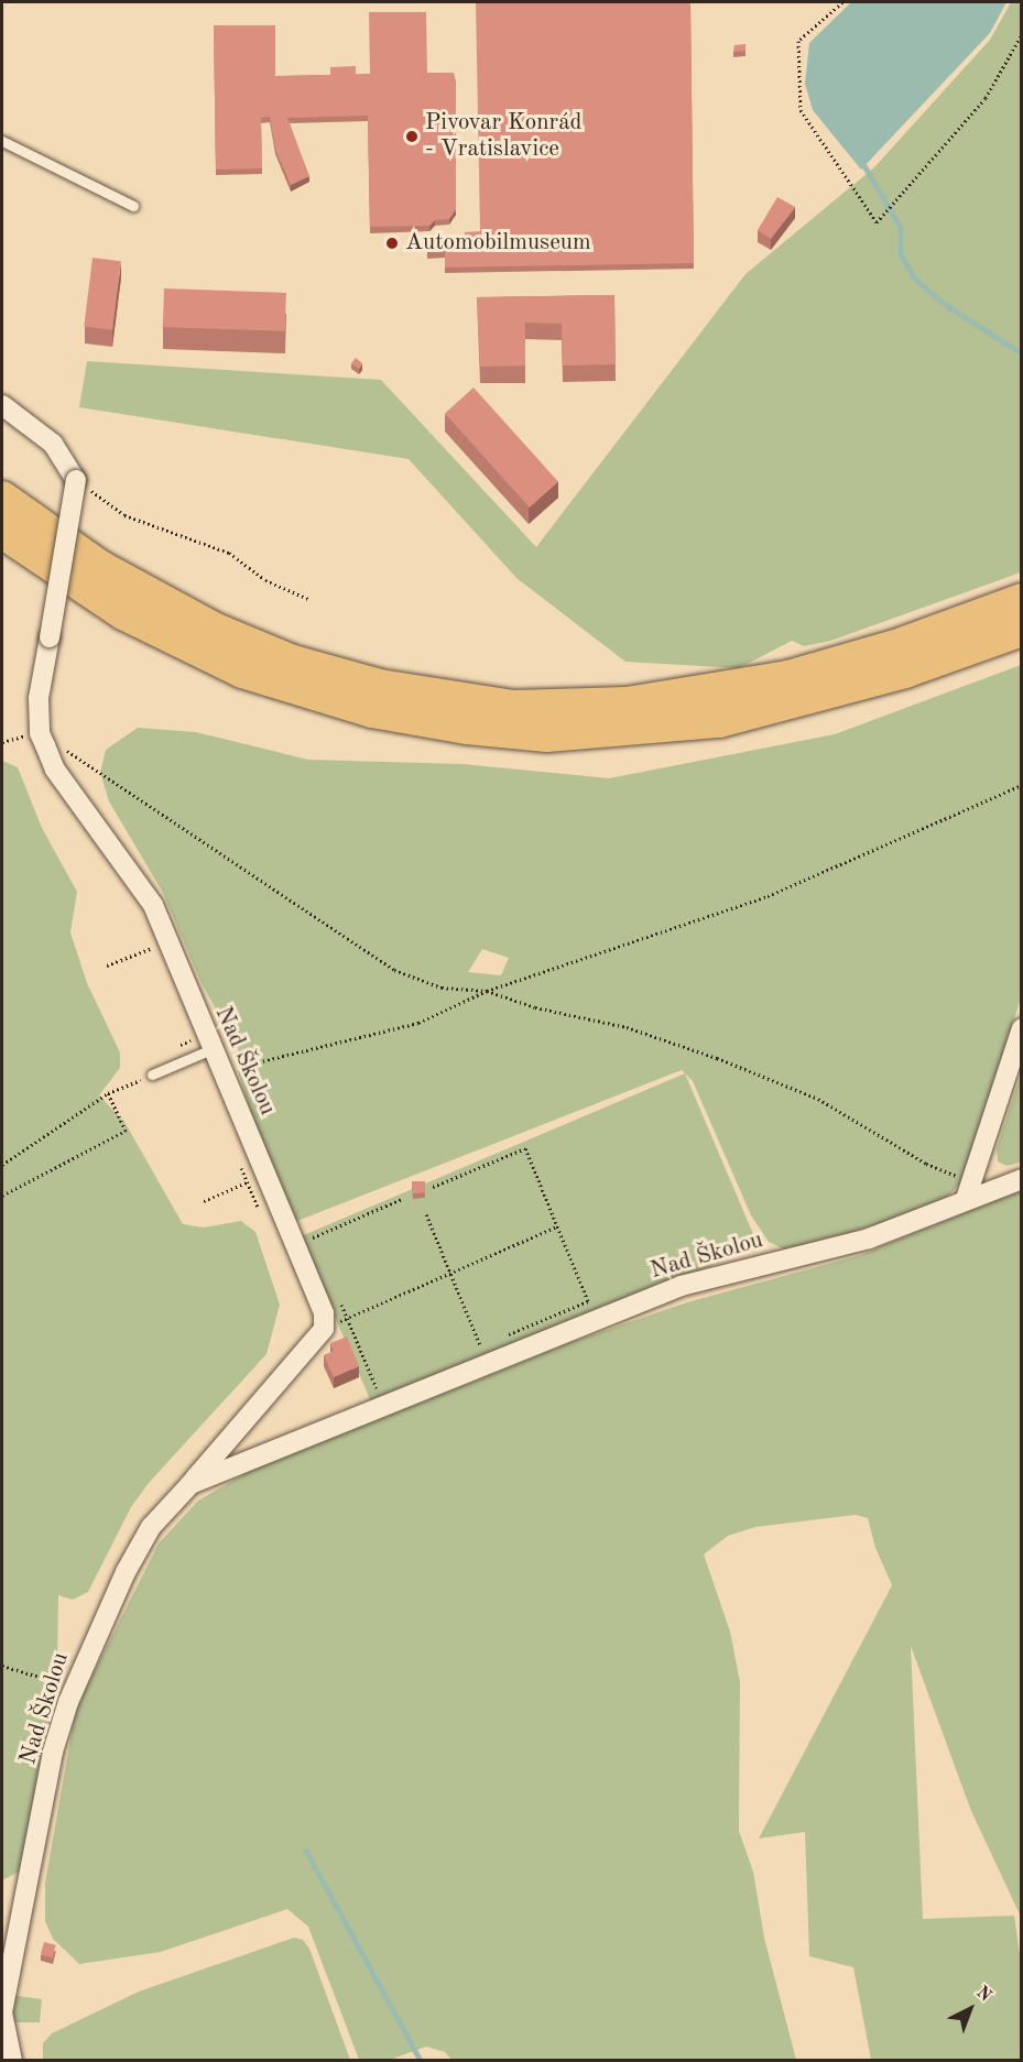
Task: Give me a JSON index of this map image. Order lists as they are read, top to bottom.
{
  "streets": {
    "street": ["Nad Školou"]
  },
  "places": ["Pivovar Konrád - Vratislavice", "Automobilmuseum"],
  "north": "top right"
}
